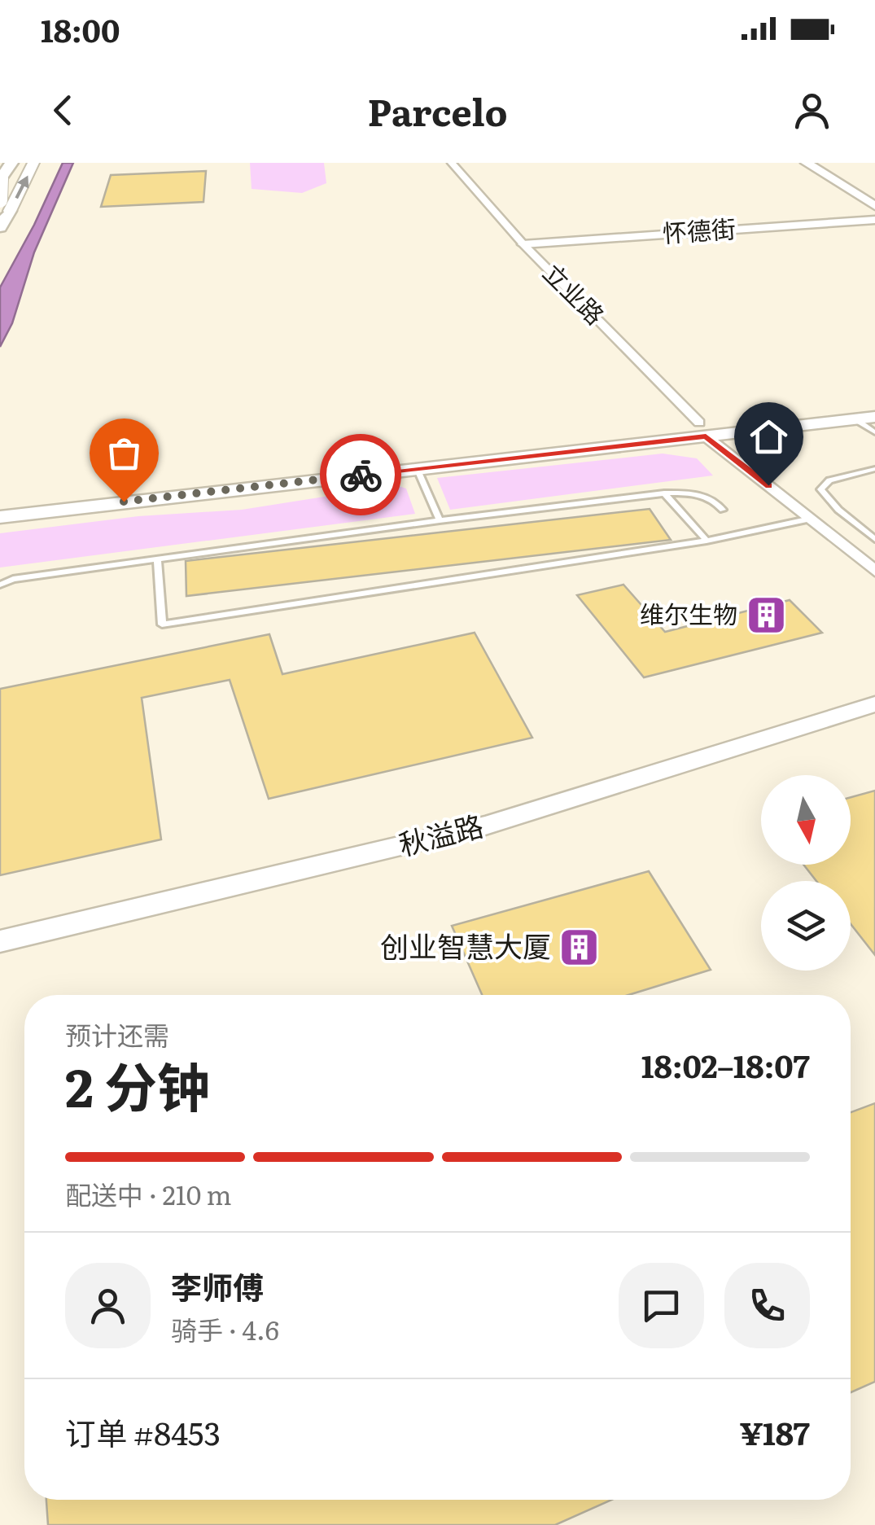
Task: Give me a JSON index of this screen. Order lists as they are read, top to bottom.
{
  "streets": {
    "street": ["怀德街", "立业路", "秋溢路"]
  },
  "crossings": [
    ["怀德街", "立业路"]
  ],
  "places": {
    "building": ["维尔生物", "创业智慧大厦"]
  },
  "north": "bottom",
  "page": {
    "status": "18:00",
    "header": "Parcelo",
    "heading": ["2 分钟", "预计还需", "18:02–18:07"],
    "panel": [
      "李师傅",
      "骑手 · 4.6",
      "订单 #8453",
      "¥187"
    ],
    "bar": "配送中 · 210 m"
  }
}
